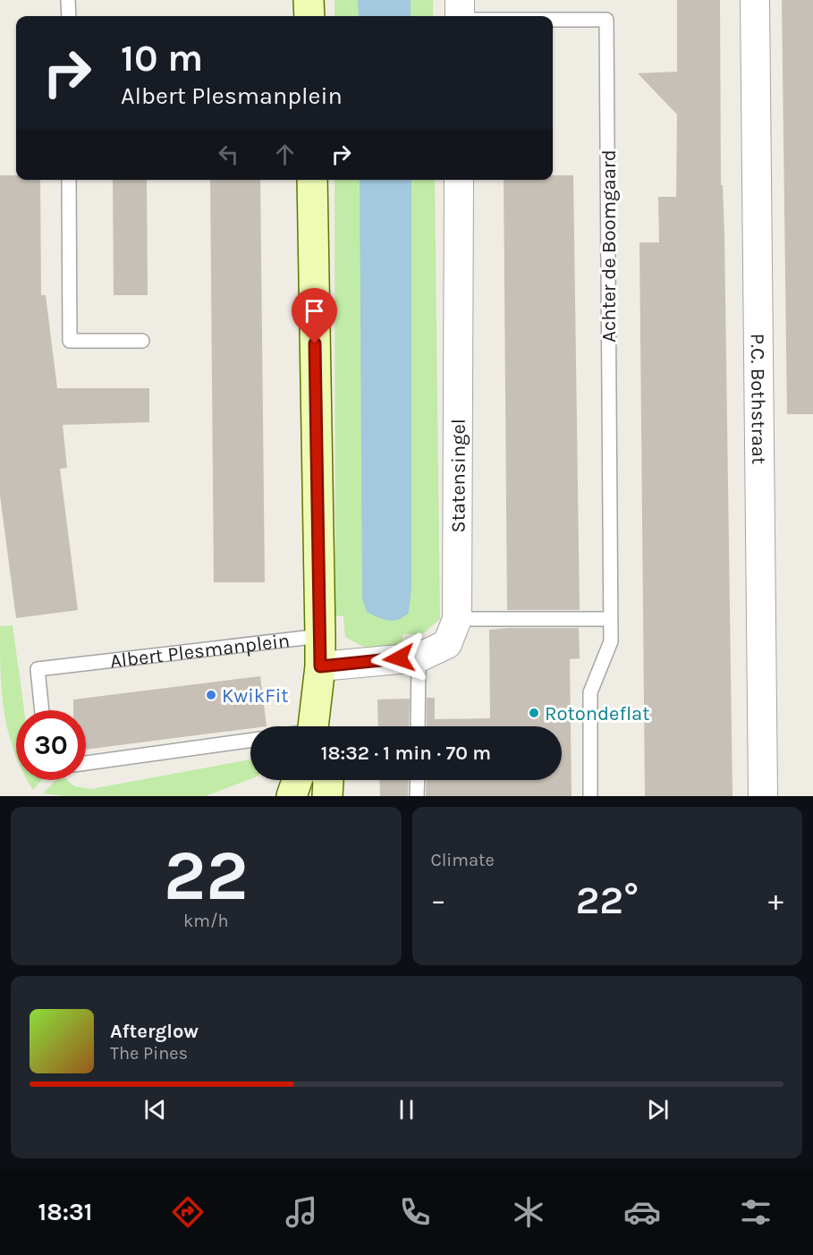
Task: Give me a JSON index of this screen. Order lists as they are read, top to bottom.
{
  "streets": {
    "main road": ["Albert Plesmanplein"],
    "street": ["P.C. Bothstraat", "Statensingel"],
    "lane": ["Achter de Boomgaard"]
  },
  "crossings": [
    ["Statensingel", "Albert Plesmanplein"]
  ],
  "places": ["KwikFit", "Rotondeflat"],
  "page": {
    "turn": ["10 m", "Albert Plesmanplein"],
    "limit": "30",
    "trip": "18:32 · 1 min · 70 m",
    "tile": [
      ["22", "km/h"],
      "Climate"
    ],
    "heat": ["−", "22°", "+"],
    "song": ["Afterglow", "The Pines"],
    "tabs": "18:31"
  }
}
